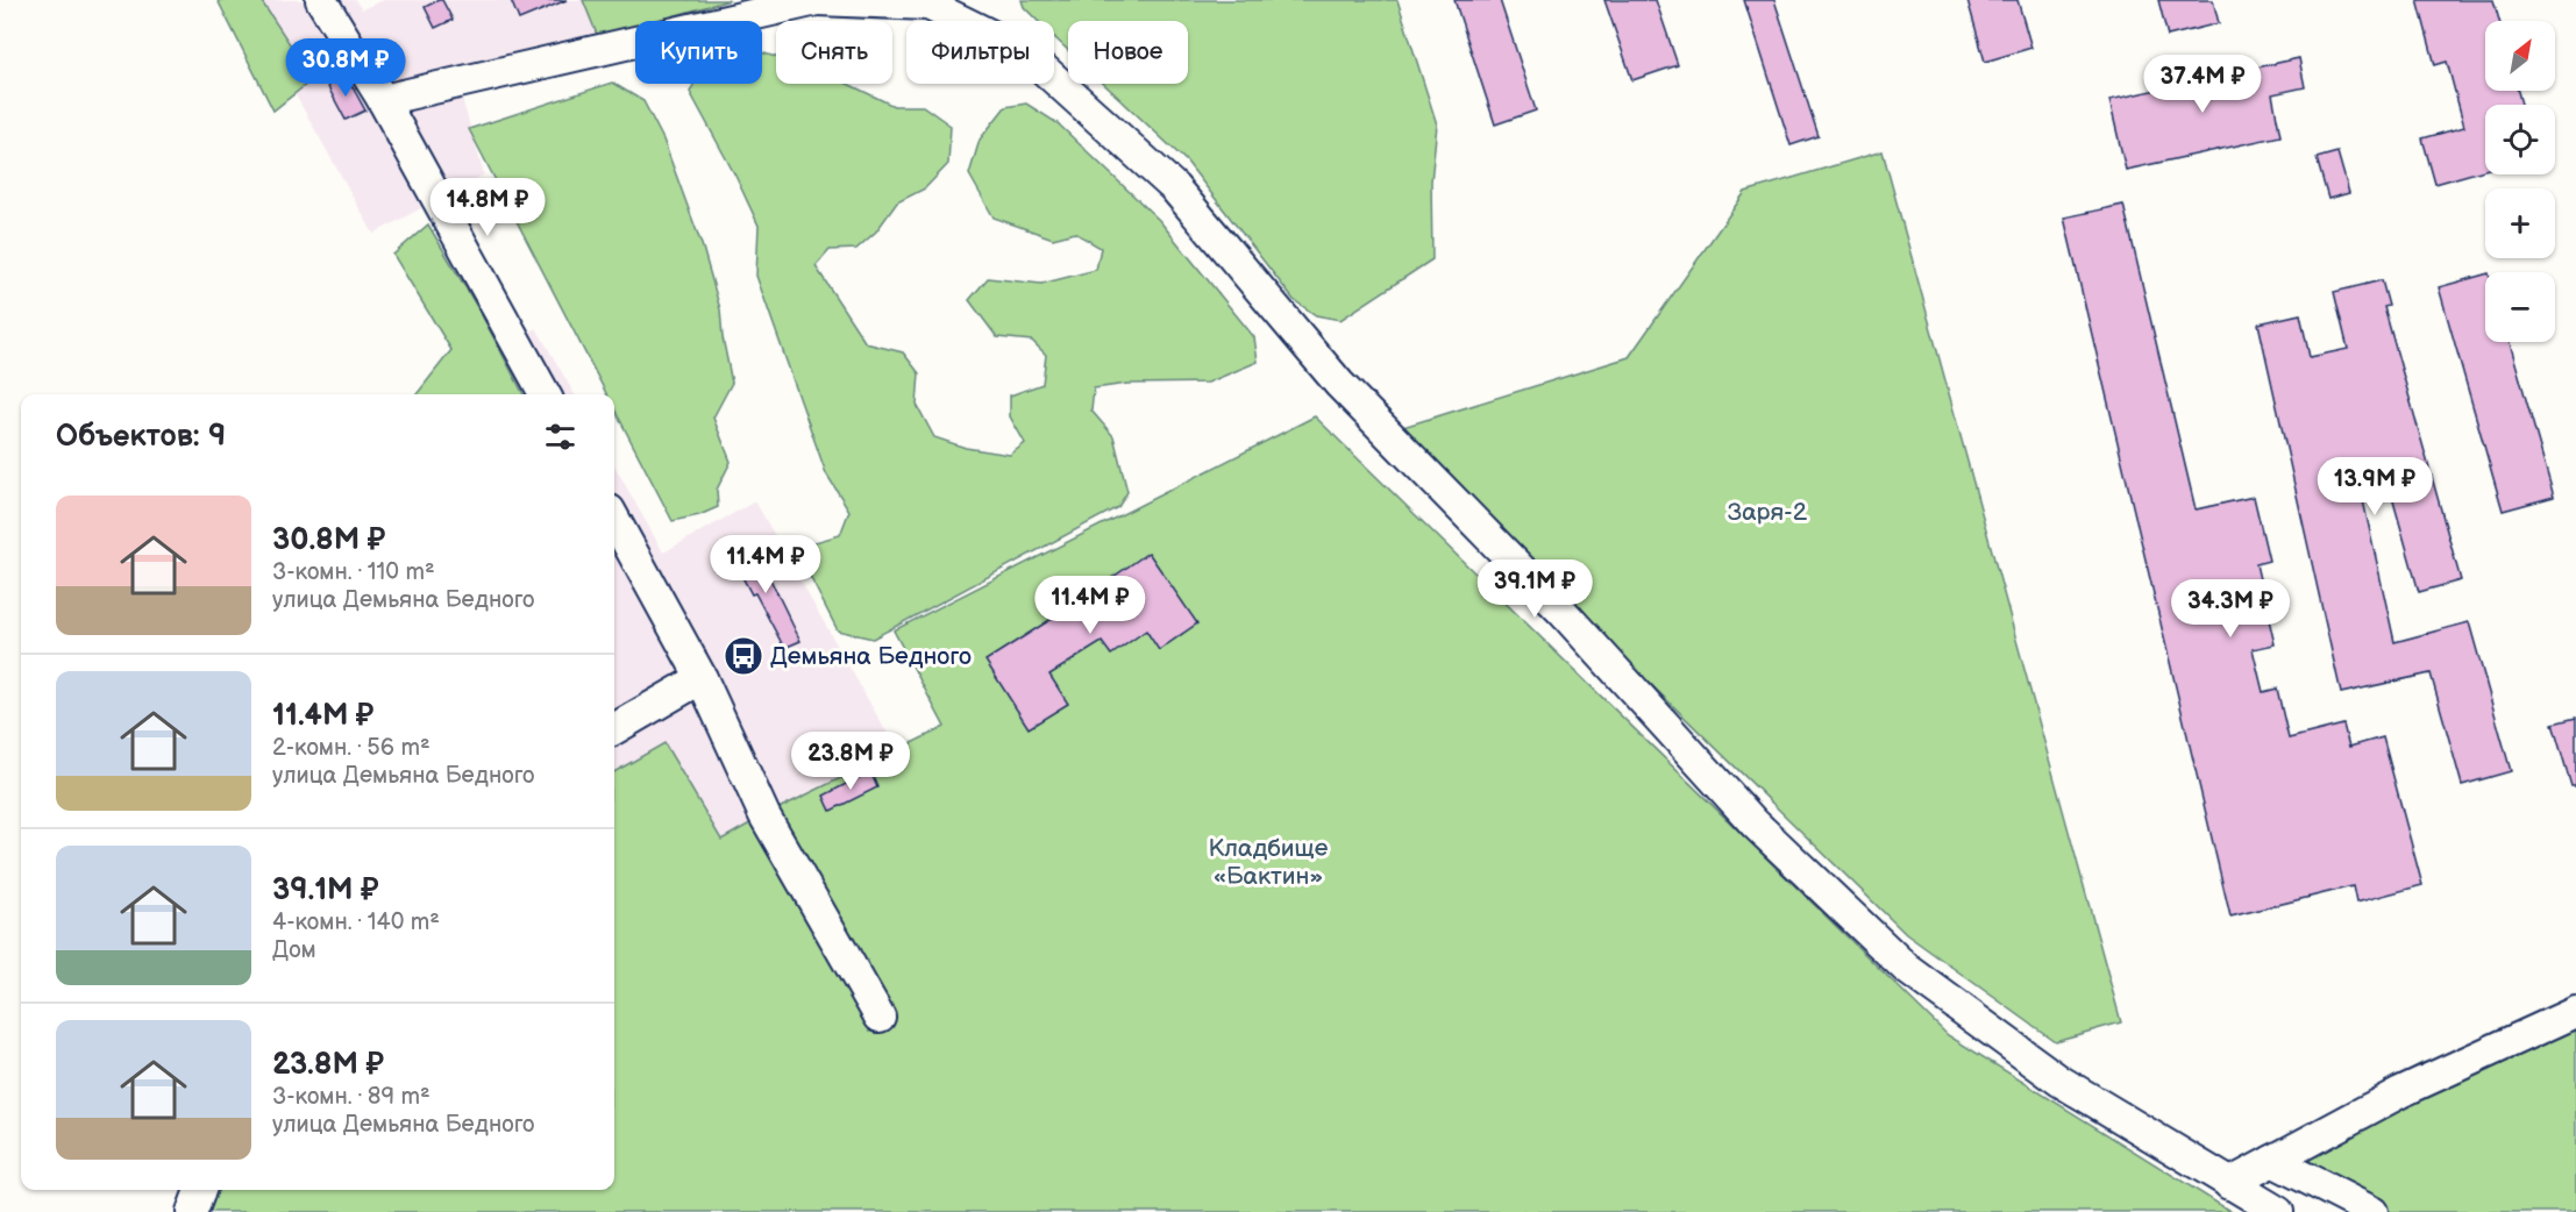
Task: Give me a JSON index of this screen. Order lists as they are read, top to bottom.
{
  "parks": ["Заря-2", "Кладбище «Бактин»"],
  "places": {
    "bus stop": ["Демьяна Бедного"]
  },
  "north": "top right",
  "page": {
    "map_buttons": ["+", "−"],
    "chip": [
      "Купить",
      "Снять",
      "Фильтры",
      "Новое"
    ],
    "price": [
      "30.8M ₽",
      "37.4M ₽",
      "14.8M ₽",
      "13.9M ₽",
      "11.4M ₽",
      "39.1M ₽",
      "11.4M ₽",
      "34.3M ₽",
      "23.8M ₽"
    ],
    "heading": "Объектов: 9",
    "list": [
      {
        "name": "30.8M ₽",
        "note": "3-комн. · 110 m² · улица Демьяна Бедного"
      },
      {
        "name": "11.4M ₽",
        "note": "2-комн. · 56 m² · улица Демьяна Бедного"
      },
      {
        "name": "39.1M ₽",
        "note": "4-комн. · 140 m² · Дом"
      },
      {
        "name": "23.8M ₽",
        "note": "3-комн. · 89 m² · улица Демьяна Бедного"
      }
    ]
  }
}
